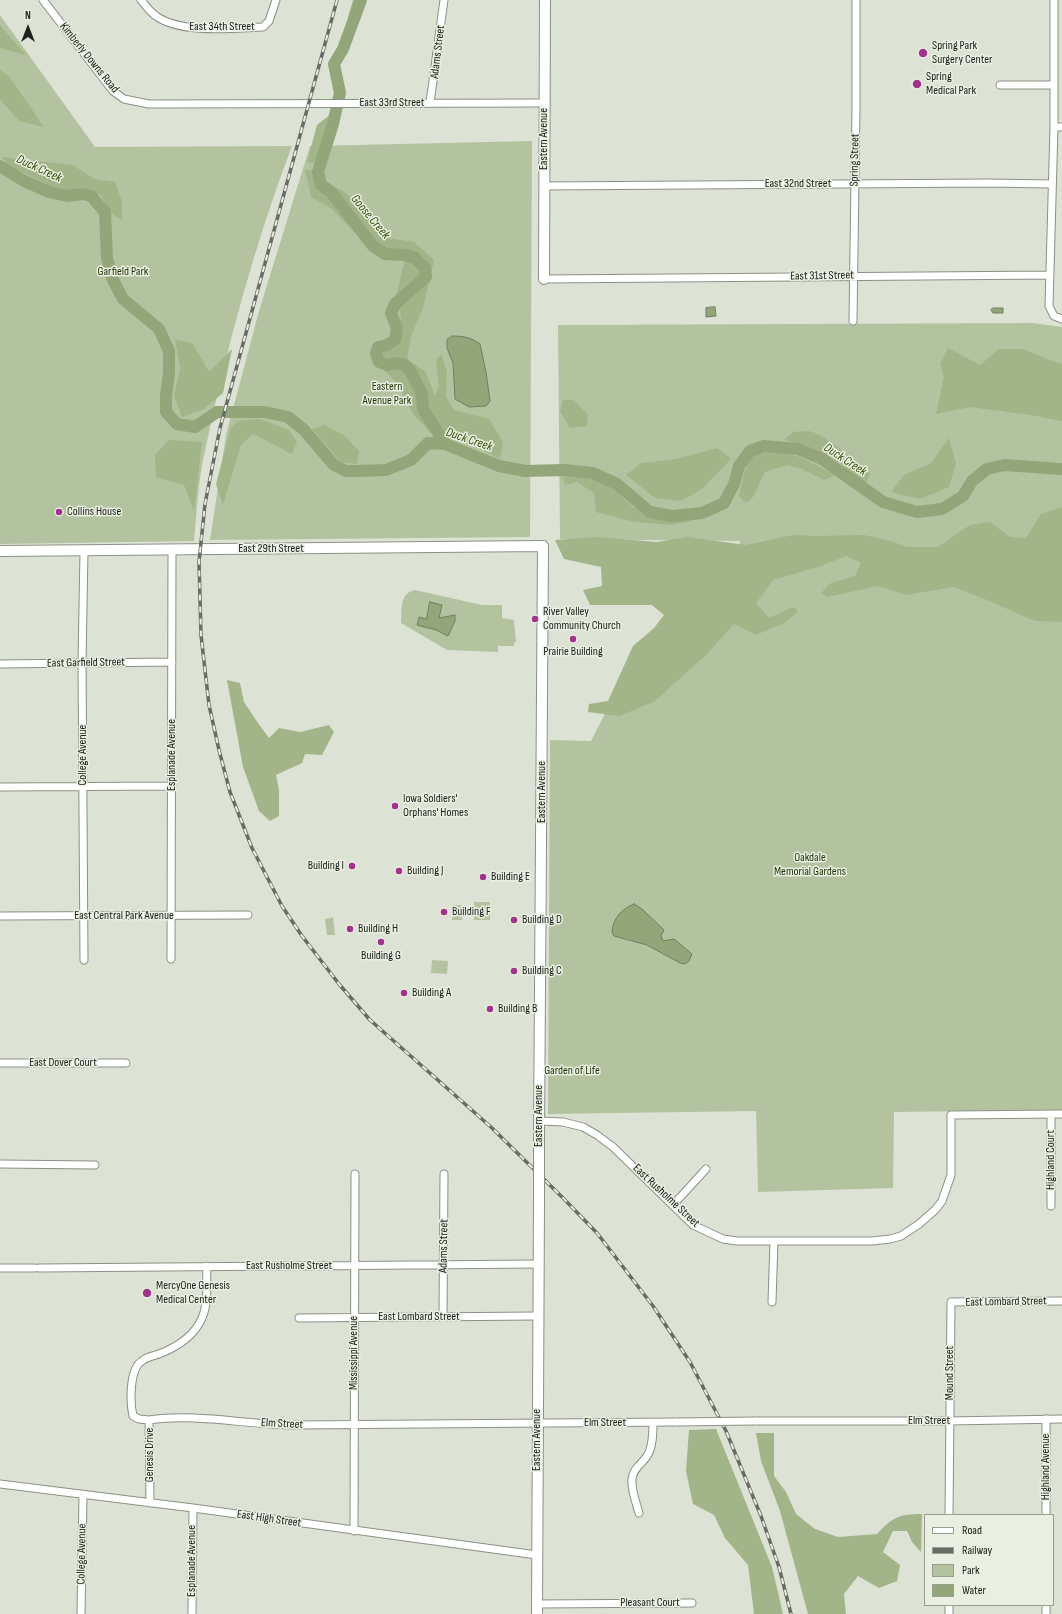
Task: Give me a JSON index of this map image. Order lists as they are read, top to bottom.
{
  "streets": {
    "street": [
      "East 34th Street",
      "Adams Street",
      "Kimberly Downs Road",
      "East 33rd Street",
      "Eastern Avenue",
      "Spring Street",
      "East 32nd Street",
      "East 31st Street",
      "East 29th Street",
      "East Garfield Street",
      "College Avenue",
      "Esplanade Avenue",
      "East Central Park Avenue",
      "East Dover Court",
      "Highland Court",
      "East Rusholme Street",
      "East Lombard Street",
      "Mississippi Avenue",
      "Mound Street",
      "Elm Street",
      "Genesis Drive",
      "Highland Avenue",
      "East High Street",
      "Pleasant Court"
    ]
  },
  "crossings": [
    ["Adams Street", "East 33rd Street"],
    ["Adams Street", "East Rusholme Street"],
    ["Adams Street", "East Lombard Street"],
    ["Kimberly Downs Road", "East 33rd Street"],
    ["East 33rd Street", "Eastern Avenue"],
    ["Eastern Avenue", "East 32nd Street"],
    ["Eastern Avenue", "East 31st Street"],
    ["Eastern Avenue", "East 29th Street"],
    ["Eastern Avenue", "East Rusholme Street"],
    ["Eastern Avenue", "East Lombard Street"],
    ["Eastern Avenue", "Elm Street"],
    ["Eastern Avenue", "East High Street"],
    ["Eastern Avenue", "Pleasant Court"],
    ["Spring Street", "East 32nd Street"],
    ["Spring Street", "East 31st Street"],
    ["East 29th Street", "College Avenue"],
    ["East 29th Street", "Esplanade Avenue"],
    ["East Garfield Street", "College Avenue"],
    ["East Garfield Street", "Esplanade Avenue"],
    ["College Avenue", "East Central Park Avenue"],
    ["College Avenue", "East High Street"],
    ["Esplanade Avenue", "East Central Park Avenue"],
    ["Esplanade Avenue", "East High Street"],
    ["Highland Court", "East Rusholme Street"],
    ["East Rusholme Street", "Mississippi Avenue"],
    ["East Rusholme Street", "Genesis Drive"],
    ["East Lombard Street", "Mississippi Avenue"],
    ["East Lombard Street", "Mound Street"],
    ["Mississippi Avenue", "Elm Street"],
    ["Mississippi Avenue", "East High Street"],
    ["Mound Street", "Elm Street"],
    ["Elm Street", "Genesis Drive"],
    ["Elm Street", "Highland Avenue"],
    ["Genesis Drive", "East High Street"]
  ],
  "water": ["Duck Creek", "Goose Creek"],
  "parks": [
    "Garfield Park",
    "Eastern Avenue Park",
    "Oakdale Memorial Gardens",
    "Garden of Life"
  ],
  "places": [
    "Spring Park Surgery Center",
    "Spring Medical Park",
    "Collins House",
    "River Valley Community Church",
    "Prairie Building",
    "Iowa Soldiers' Orphans' Homes",
    "Building I",
    "Building J",
    "Building E",
    "Building F",
    "Building D",
    "Building H",
    "Building G",
    "Building C",
    "Building A",
    "Building B",
    "MercyOne Genesis Medical Center"
  ],
  "legend": [
    "Road",
    "Railway",
    "Park",
    "Water"
  ],
  "north": "top"
}
